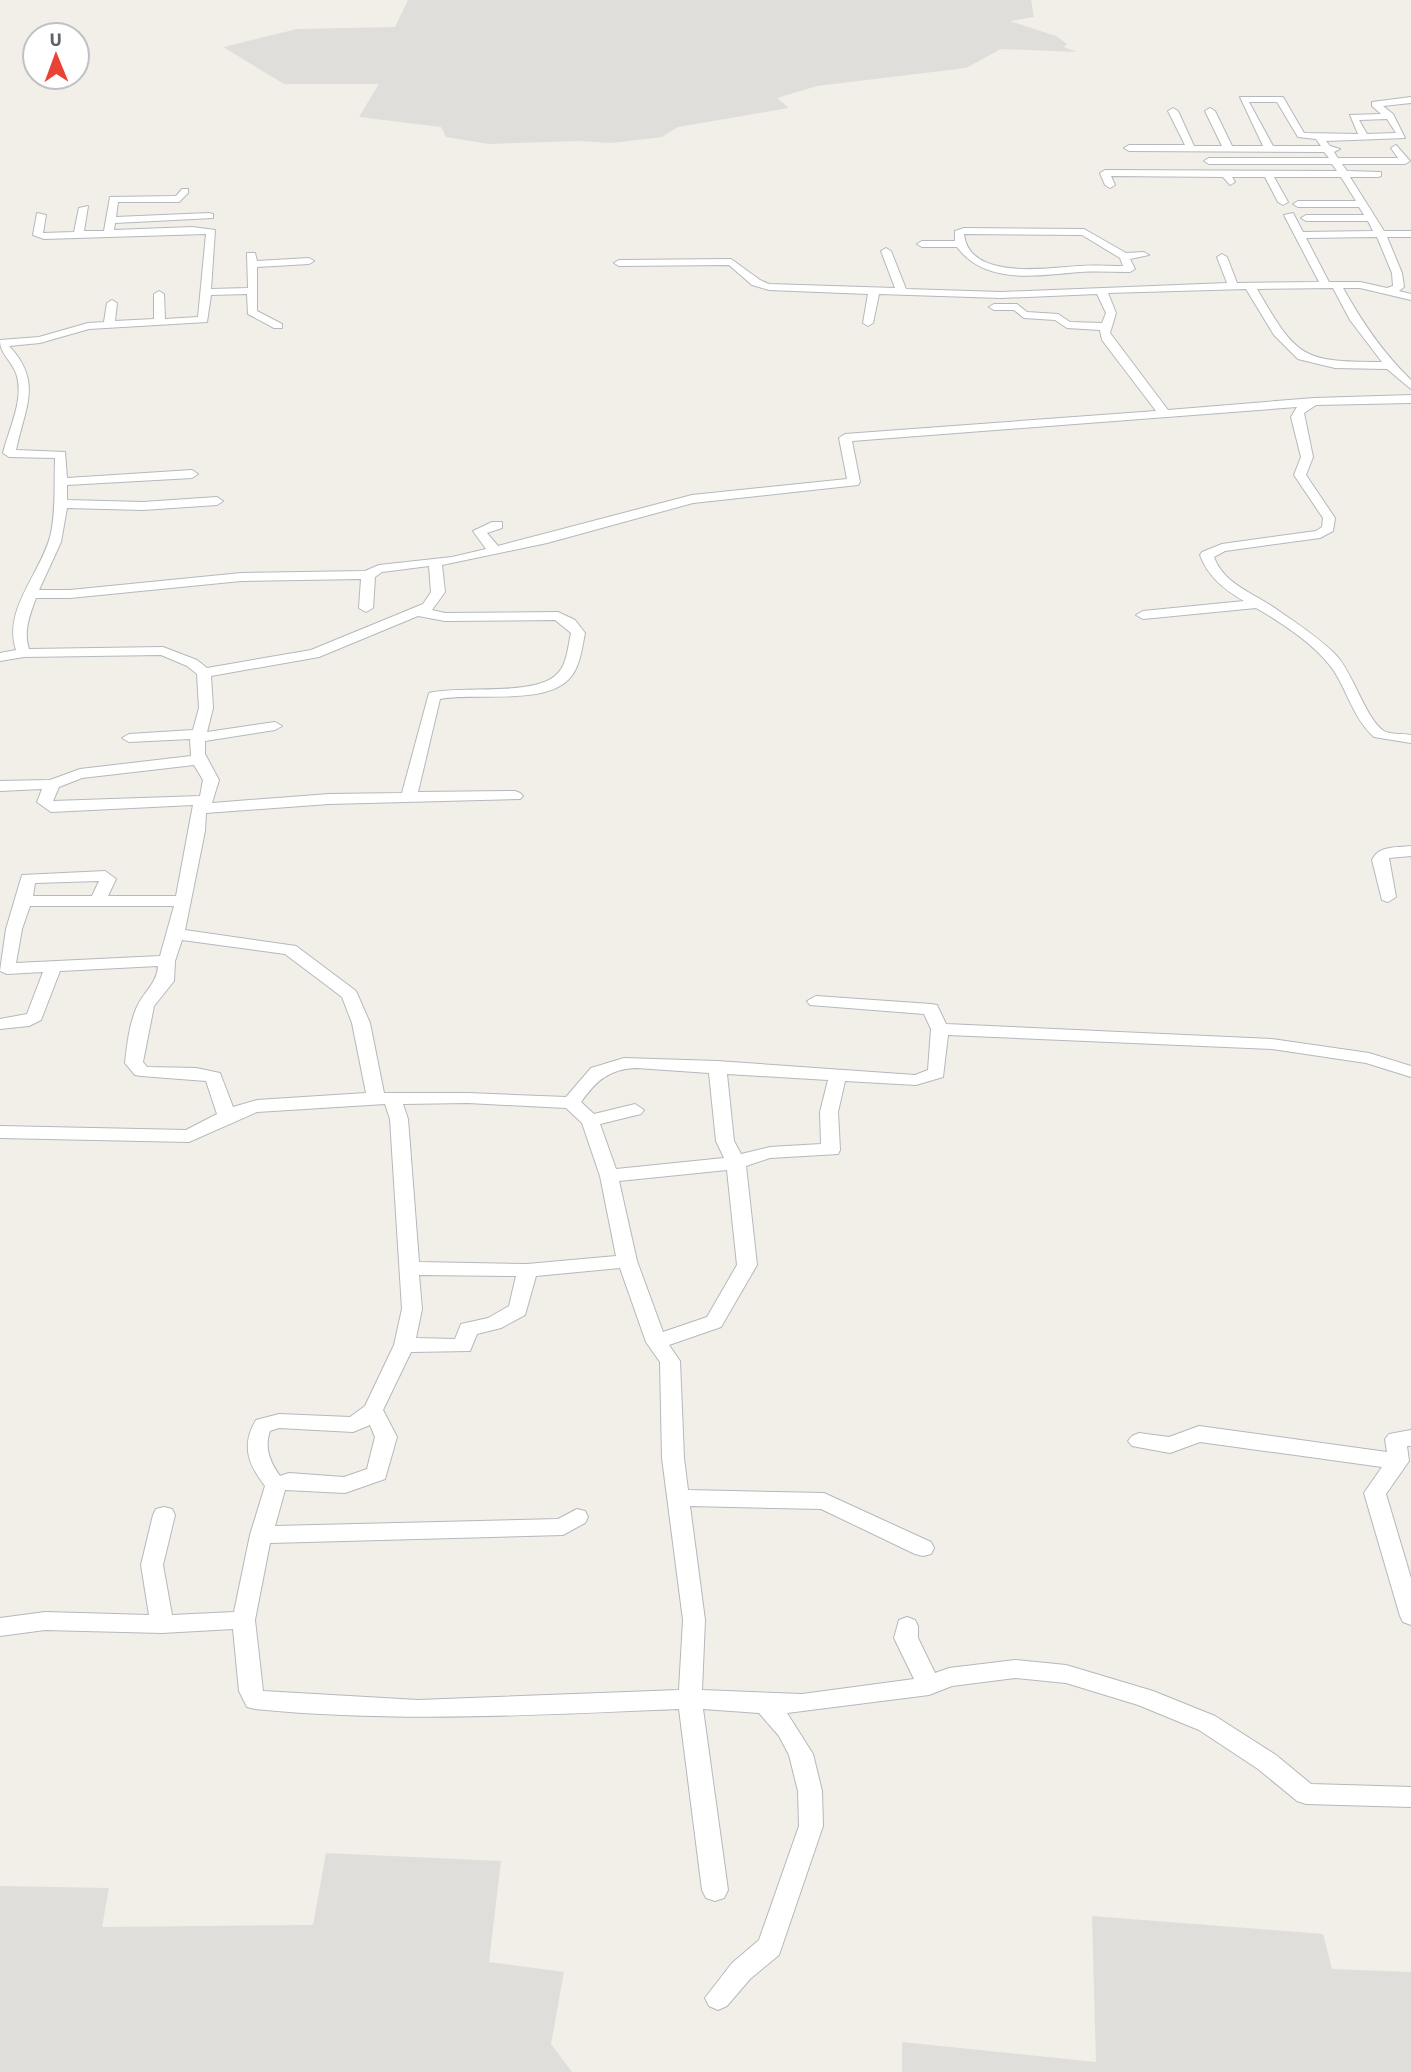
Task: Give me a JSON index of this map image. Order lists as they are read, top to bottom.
{
  "north": "top"
}
